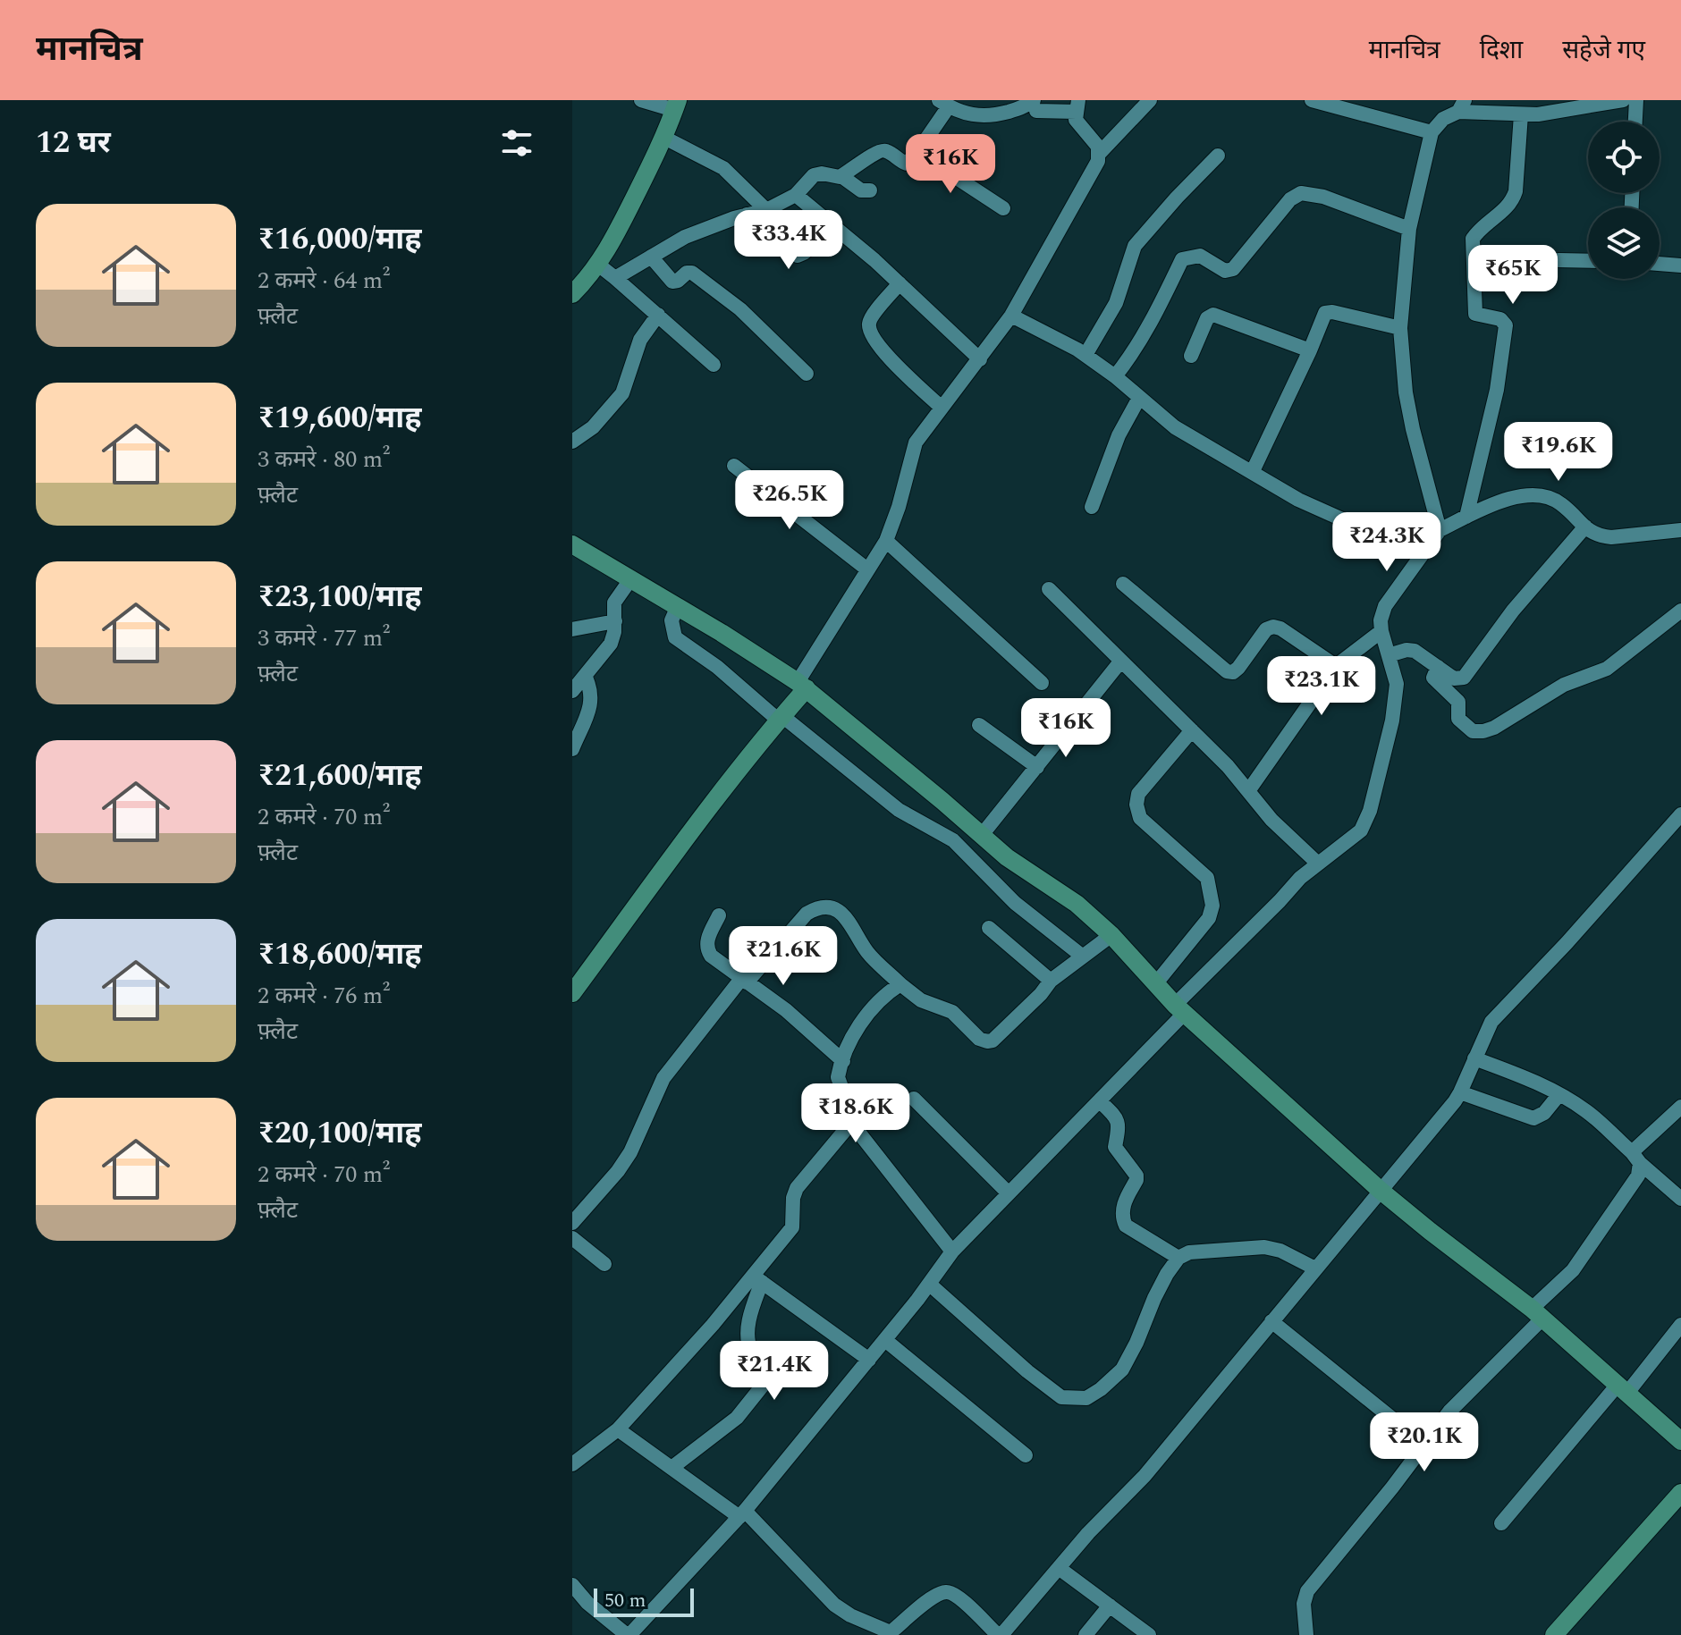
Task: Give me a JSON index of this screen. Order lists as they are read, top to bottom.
{
  "scale_bar": "50 m",
  "page": {
    "header": "मानचित्र",
    "nav": ["मानचित्र", "दिशा", "सहेजे गए"],
    "heading": "12 घर",
    "price": [
      "₹16K",
      "₹33.4K",
      "₹65K",
      "₹19.6K",
      "₹26.5K",
      "₹24.3K",
      "₹23.1K",
      "₹16K",
      "₹21.6K",
      "₹18.6K",
      "₹21.4K",
      "₹20.1K"
    ],
    "list": [
      {
        "name": "₹16,000/माह",
        "note": "2 कमरे · 64 m² · फ़्लैट"
      },
      {
        "name": "₹19,600/माह",
        "note": "3 कमरे · 80 m² · फ़्लैट"
      },
      {
        "name": "₹23,100/माह",
        "note": "3 कमरे · 77 m² · फ़्लैट"
      },
      {
        "name": "₹21,600/माह",
        "note": "2 कमरे · 70 m² · फ़्लैट"
      },
      {
        "name": "₹18,600/माह",
        "note": "2 कमरे · 76 m² · फ़्लैट"
      },
      {
        "name": "₹20,100/माह",
        "note": "2 कमरे · 70 m² · फ़्लैट"
      }
    ],
    "scale": "50 m"
  }
}
